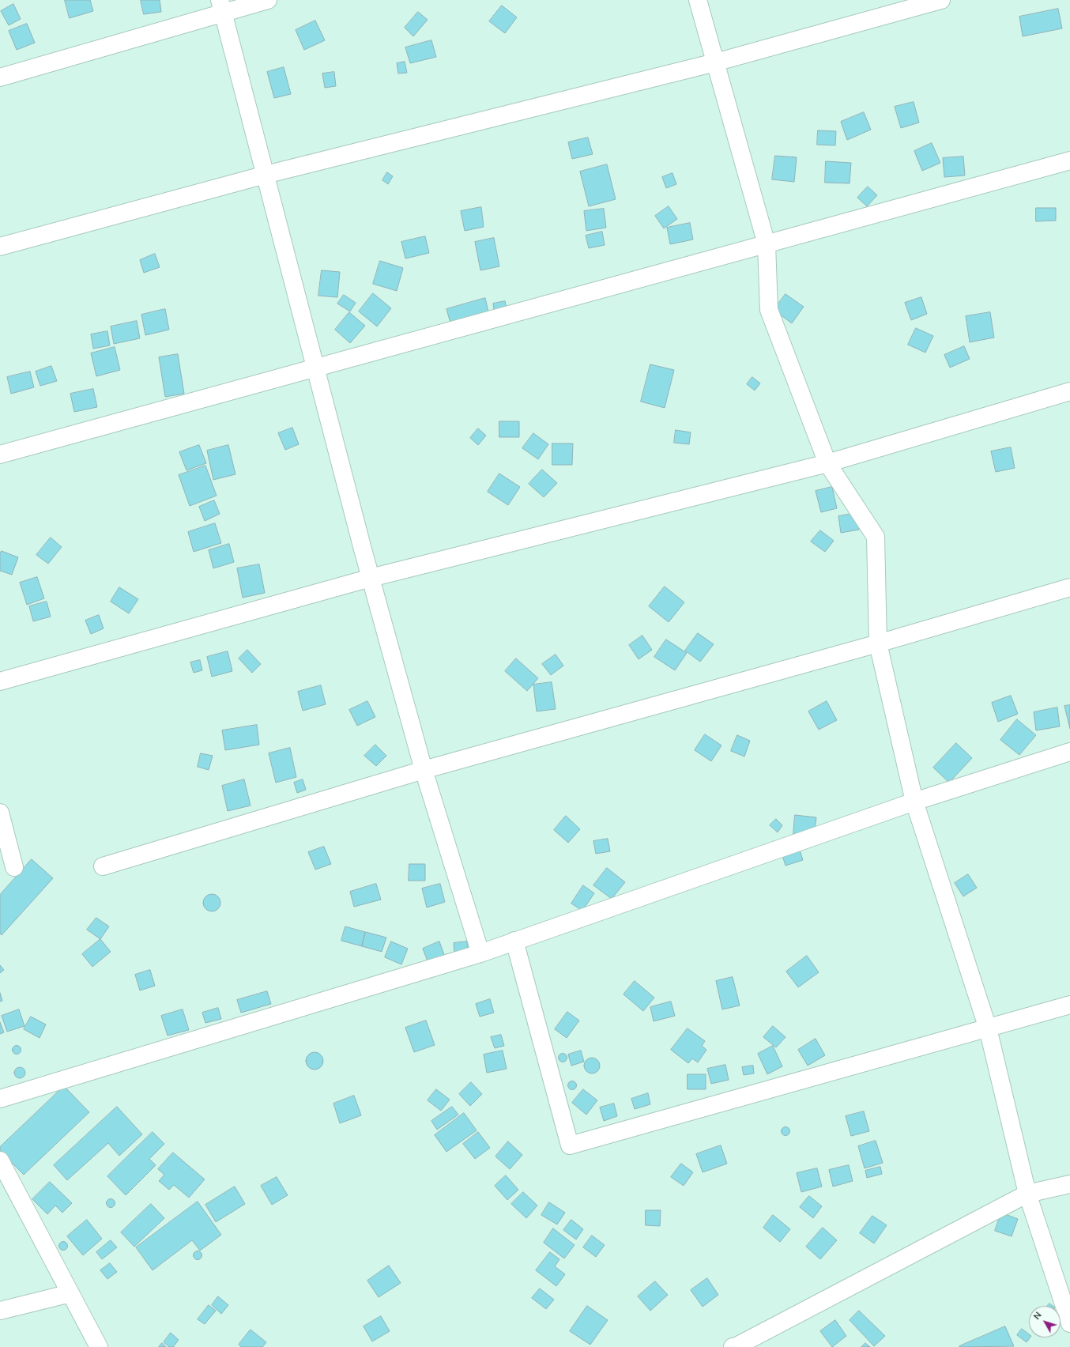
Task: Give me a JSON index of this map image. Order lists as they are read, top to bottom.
{
  "north": "top left"
}
